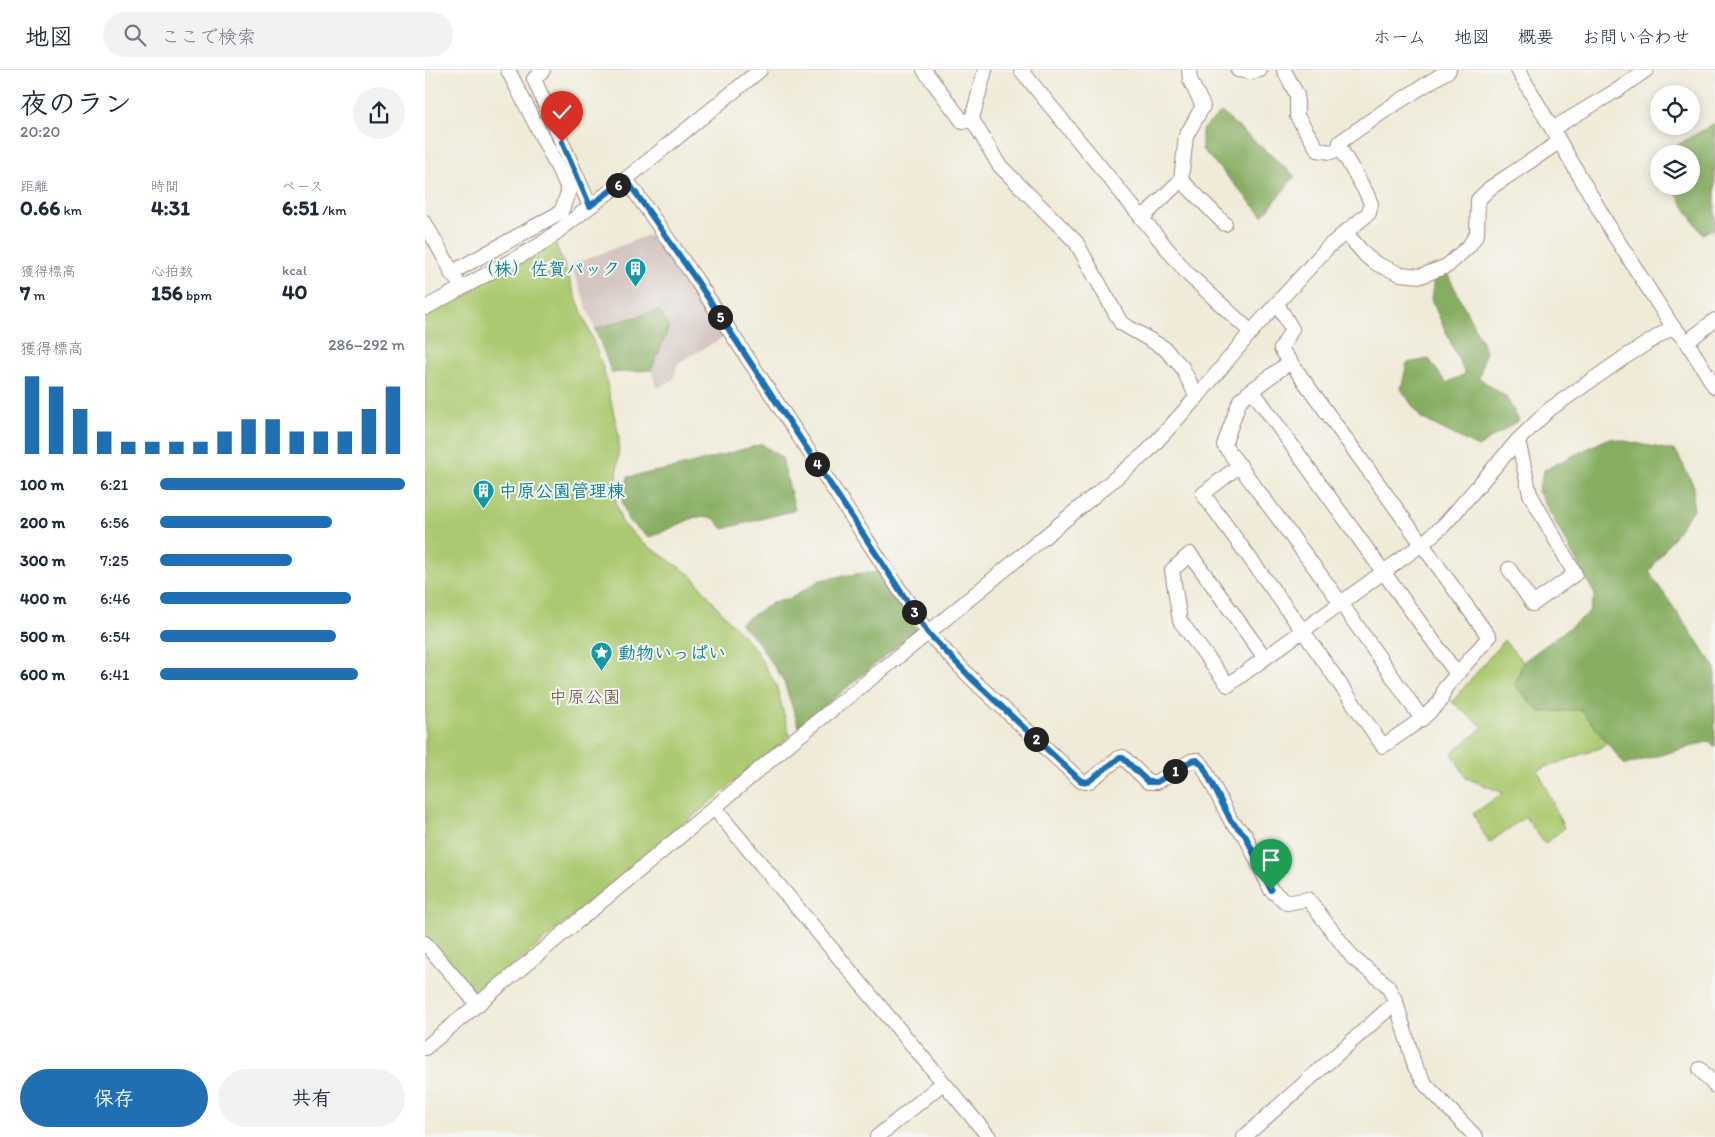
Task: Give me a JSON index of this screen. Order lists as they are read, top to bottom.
{
  "parks": ["中原公園"],
  "places": {
    "building": ["（株）佐賀パック", "中原公園管理棟"],
    "place": ["動物いっぱい"]
  },
  "page": {
    "header": "地図",
    "search": "ここで検索",
    "nav": [
      "ホーム",
      "地図",
      "概要",
      "お問い合わせ"
    ],
    "heading": ["夜のラン", "20:20"],
    "stats": [
      ["距離", "0.66 km"],
      ["時間", "4:31"],
      ["ペース", "6:51 /km"],
      ["獲得標高", "7 m"],
      ["心拍数", "156 bpm"],
      ["kcal", "40"]
    ],
    "pins": [
      "6",
      "5",
      "4",
      "3",
      "2",
      "1"
    ],
    "chart": ["獲得標高", "286–292 m"],
    "list": [
      {
        "name": "100 m",
        "note": "6:21"
      },
      {
        "name": "200 m",
        "note": "6:56"
      },
      {
        "name": "300 m",
        "note": "7:25"
      },
      {
        "name": "400 m",
        "note": "6:46"
      },
      {
        "name": "500 m",
        "note": "6:54"
      },
      {
        "name": "600 m",
        "note": "6:41"
      }
    ],
    "buttons": ["保存", "共有"]
  }
}
